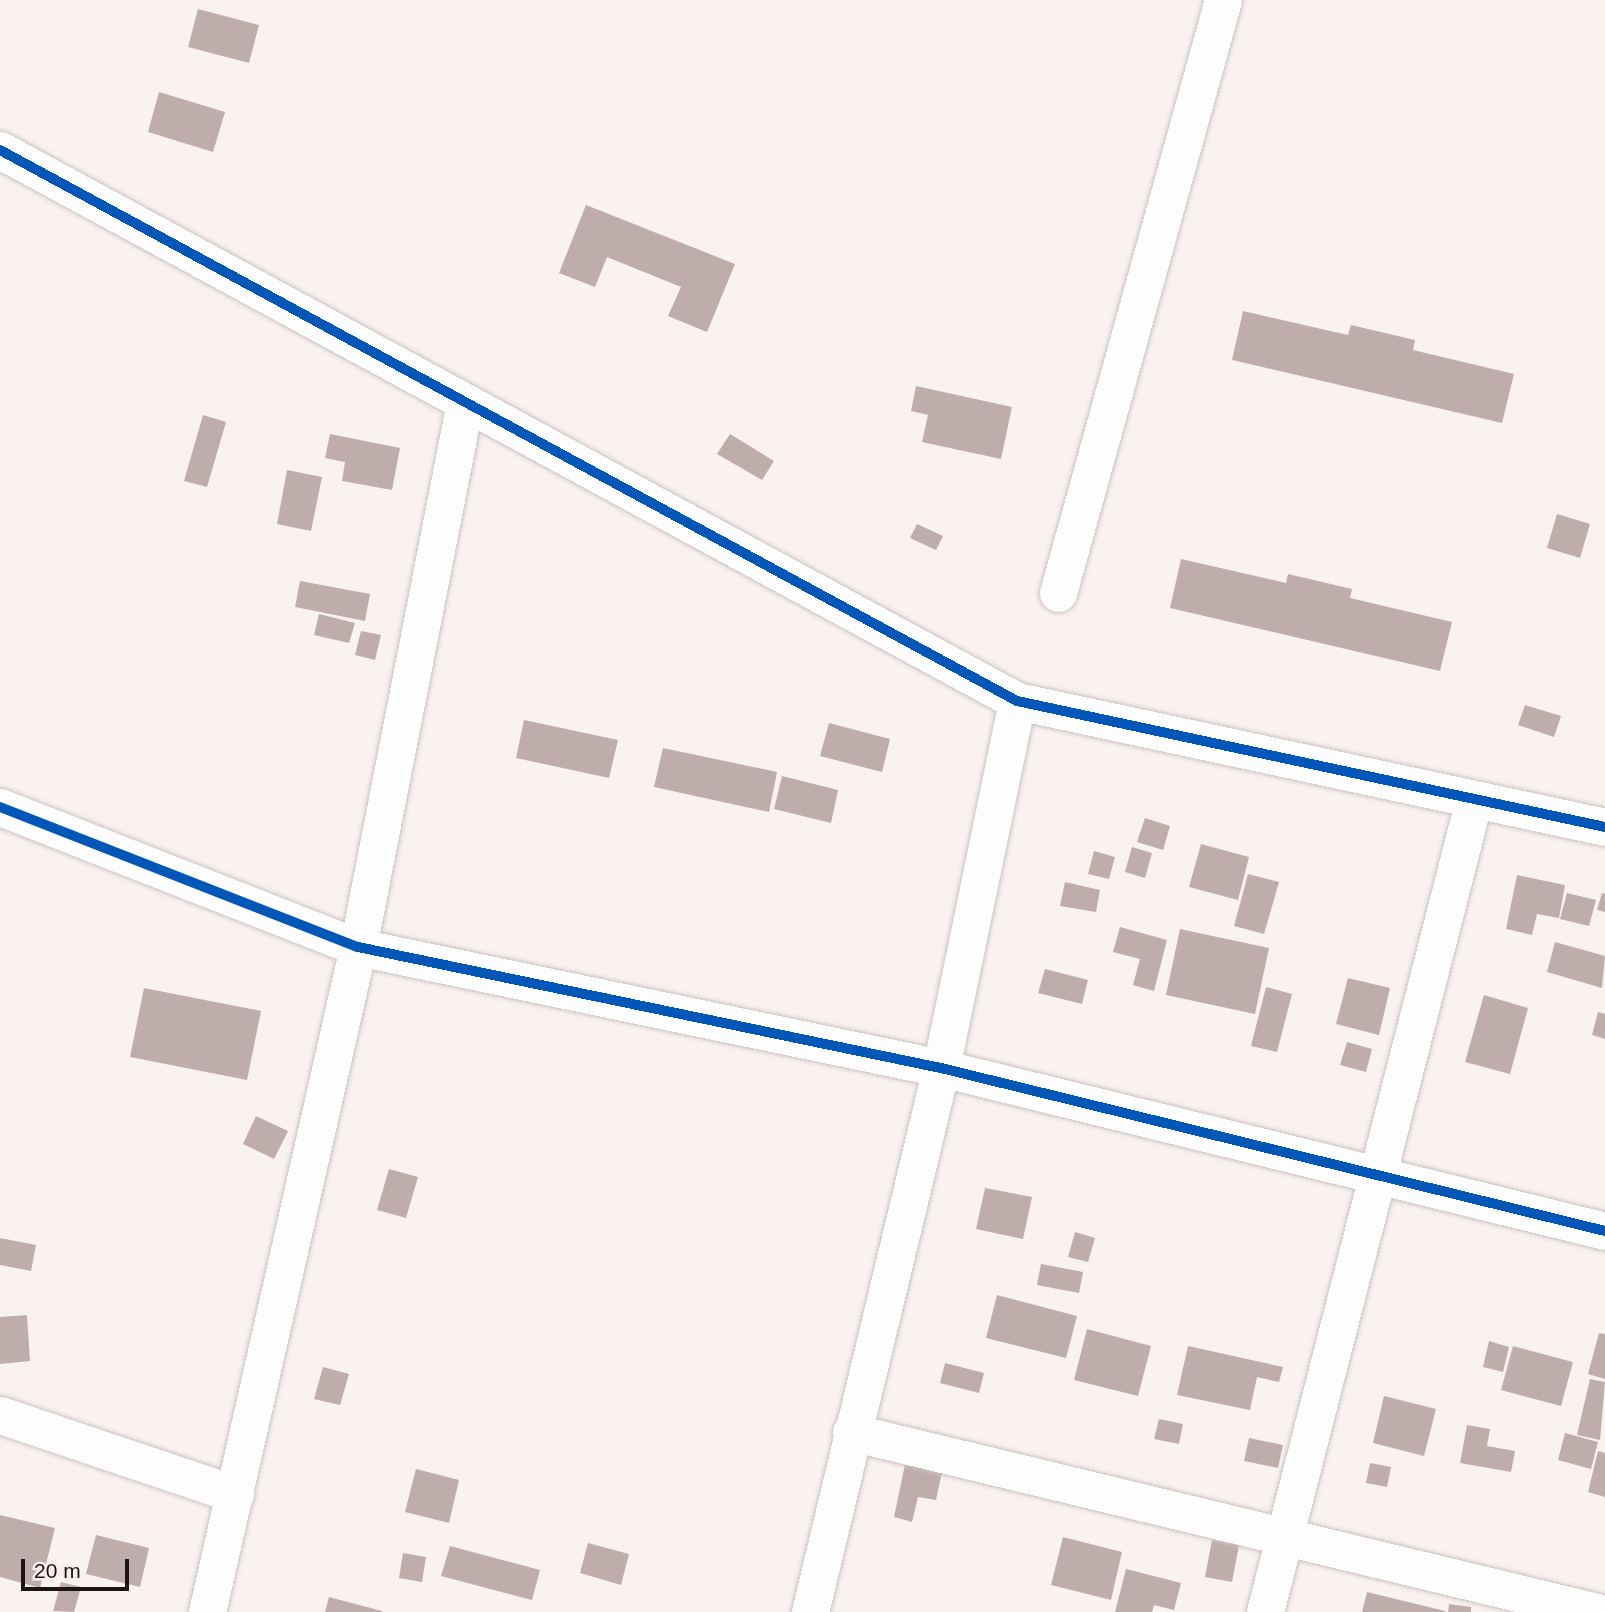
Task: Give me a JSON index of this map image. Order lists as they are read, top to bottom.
{
  "scale_bar": "20 m"
}
